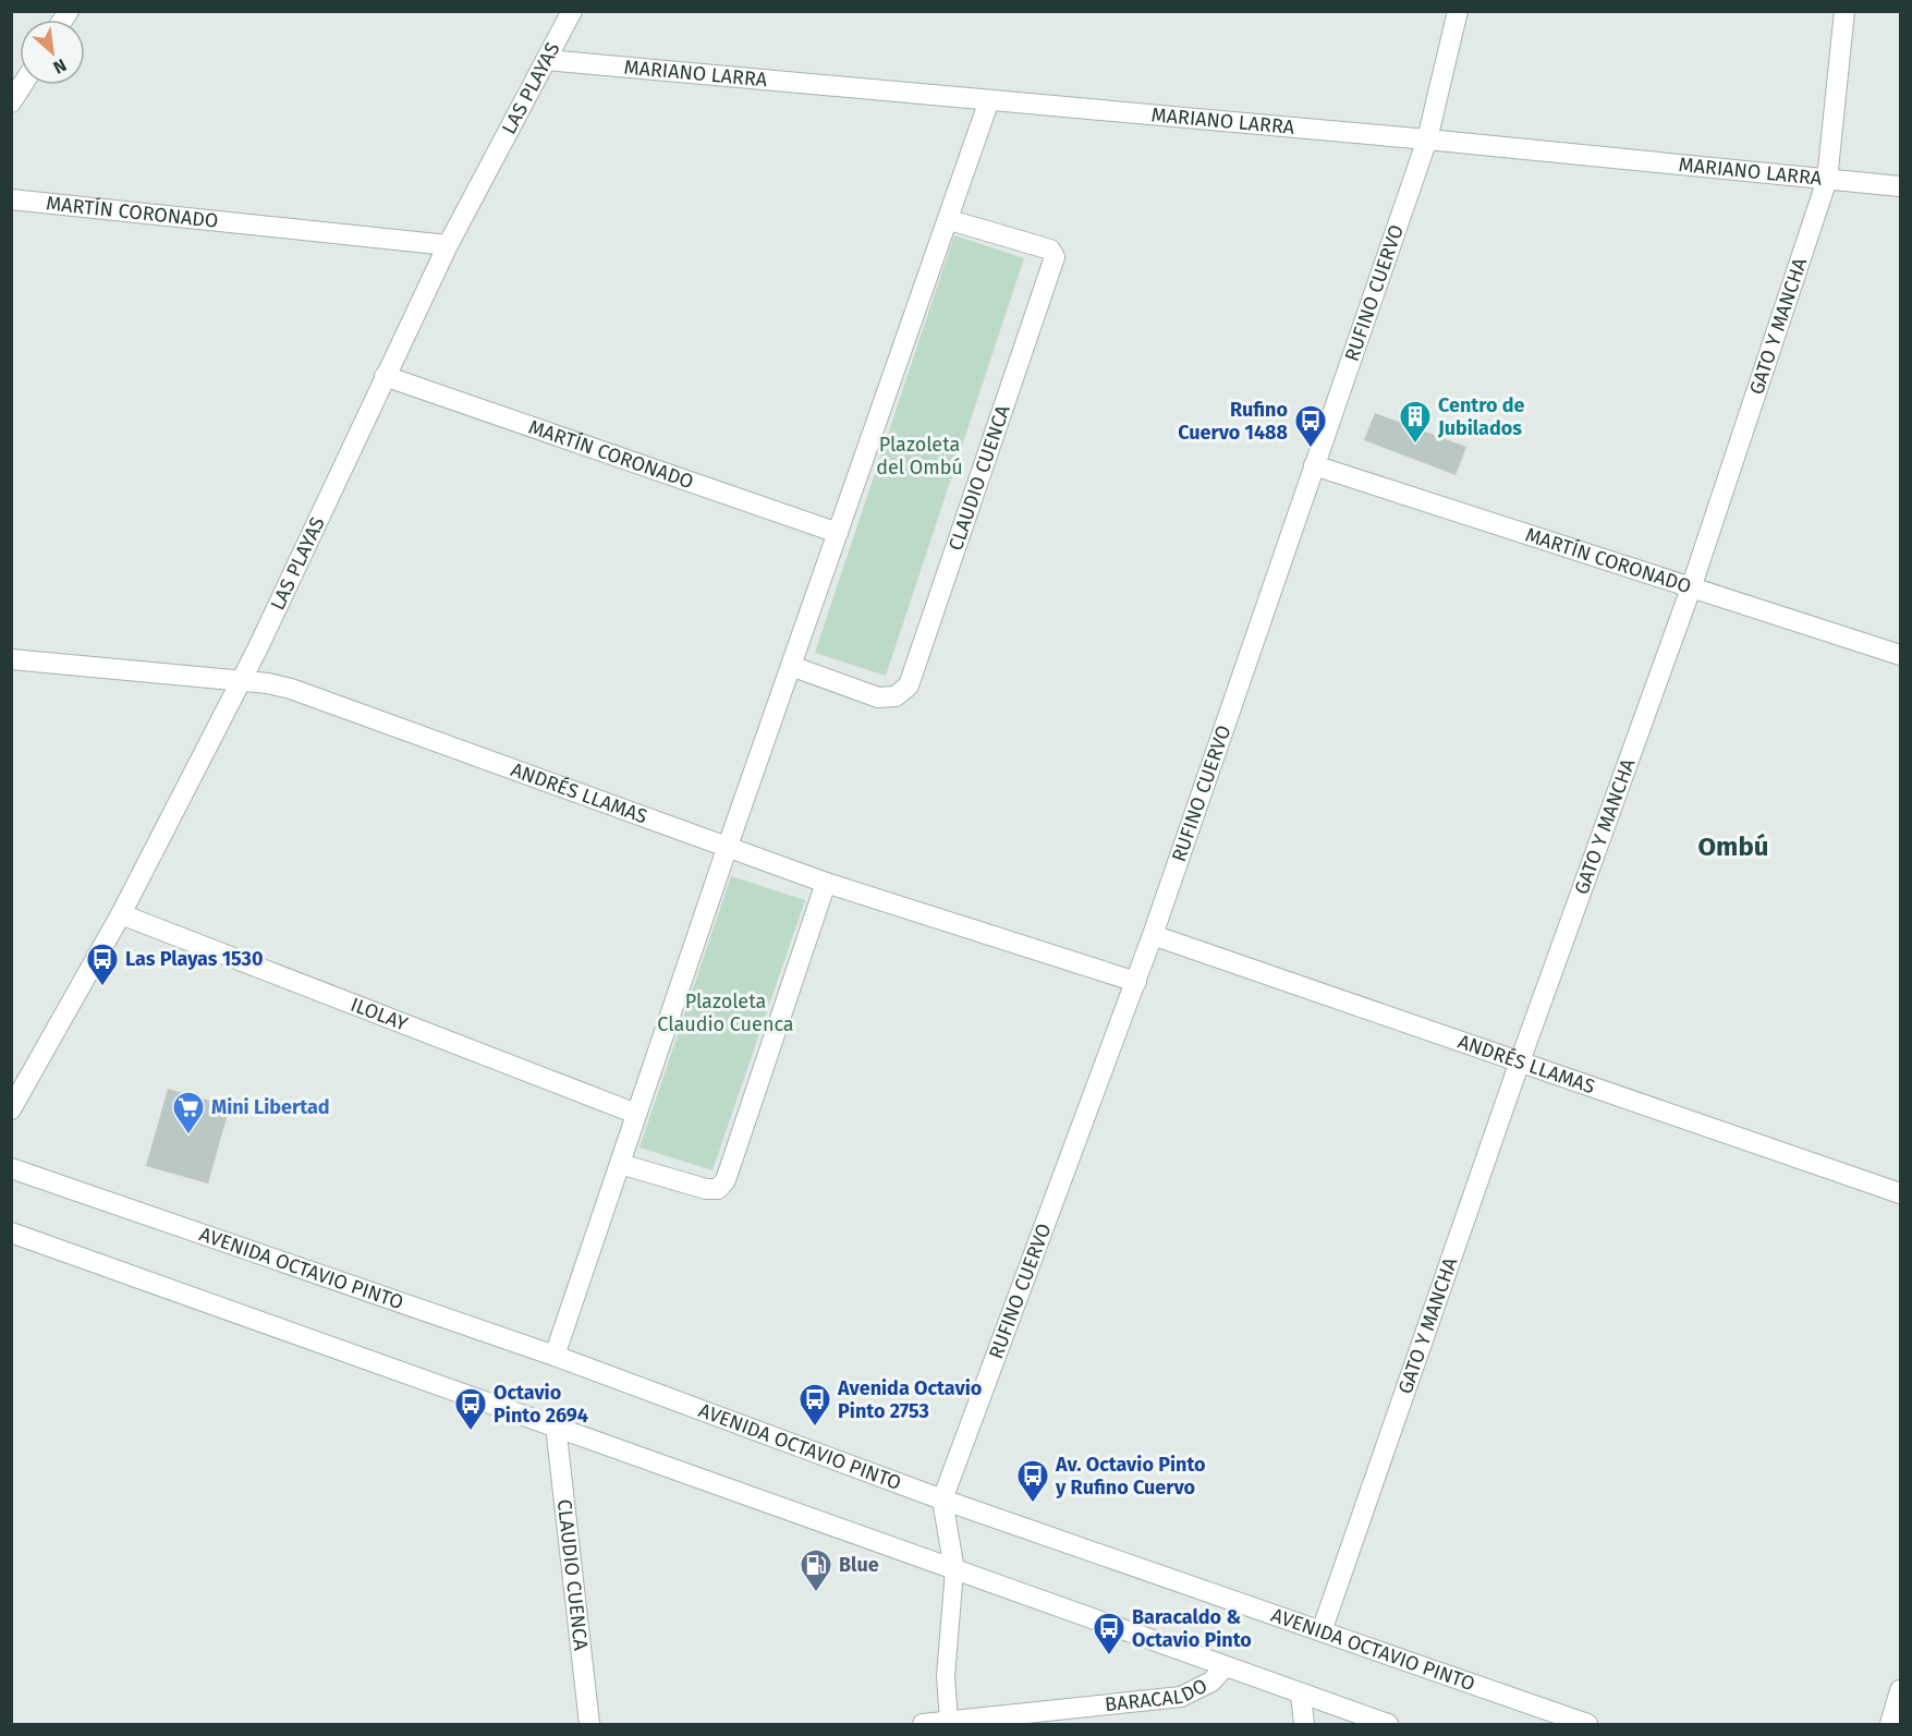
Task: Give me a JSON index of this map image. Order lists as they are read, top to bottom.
{
  "streets": {
    "street": [
      "MARIANO LARRA",
      "LAS PLAYAS",
      "MARTÍN CORONADO",
      "RUFINO CUERVO",
      "GATO Y MANCHA",
      "CLAUDIO CUENCA",
      "ANDRÉS LLAMAS",
      "ILOLAY",
      "AVENIDA OCTAVIO PINTO",
      "BARACALDO"
    ]
  },
  "crossings": [
    ["MARIANO LARRA", "LAS PLAYAS"],
    ["MARIANO LARRA", "RUFINO CUERVO"],
    ["MARIANO LARRA", "GATO Y MANCHA"],
    ["LAS PLAYAS", "MARTÍN CORONADO"],
    ["LAS PLAYAS", "ANDRÉS LLAMAS"],
    ["LAS PLAYAS", "ILOLAY"],
    ["MARTÍN CORONADO", "RUFINO CUERVO"],
    ["MARTÍN CORONADO", "GATO Y MANCHA"],
    ["RUFINO CUERVO", "ANDRÉS LLAMAS"],
    ["RUFINO CUERVO", "AVENIDA OCTAVIO PINTO"],
    ["GATO Y MANCHA", "ANDRÉS LLAMAS"],
    ["GATO Y MANCHA", "AVENIDA OCTAVIO PINTO"]
  ],
  "districts": ["Ombú"],
  "parks": ["Plazoleta del Ombú", "Plazoleta Claudio Cuenca"],
  "places": {
    "building": ["Centro de Jubilados"],
    "bus stop": [
      "Rufino Cuervo 1488",
      "Las Playas 1530",
      "Avenida Octavio Pinto 2753",
      "Octavio Pinto 2694",
      "Av. Octavio Pinto y Rufino Cuervo",
      "Baracaldo & Octavio Pinto"
    ],
    "supermarket": ["Mini Libertad"],
    "fuel station": ["Blue"]
  },
  "north": "bottom right"
}
